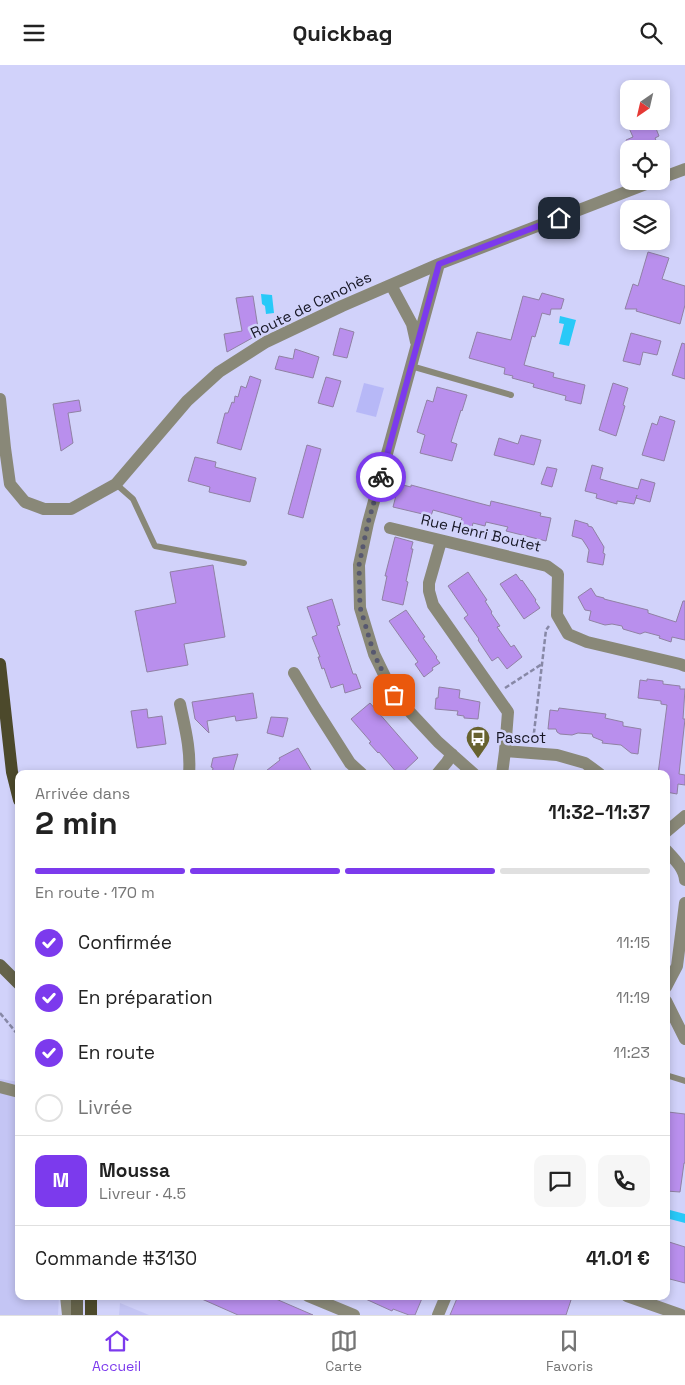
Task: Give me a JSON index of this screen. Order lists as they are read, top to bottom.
{
  "streets": {
    "street": ["Route de Canohès", "Rue Henri Boutet"]
  },
  "places": {
    "bus stop": ["Pascot"]
  },
  "north": "bottom left",
  "page": {
    "header": "Quickbag",
    "heading": ["2 min", "Arrivée dans", "11:32–11:37"],
    "panel": [
      "Moussa",
      "Livreur · 4.5",
      "Commande #3130",
      "41.01 €"
    ],
    "bar": "En route · 170 m",
    "list": [
      ["Confirmée", "11:15"],
      ["En préparation", "11:19"],
      ["En route", "11:23"],
      "Livrée"
    ],
    "round": "M",
    "tabs": ["Accueil", "Carte", "Favoris"]
  }
}
